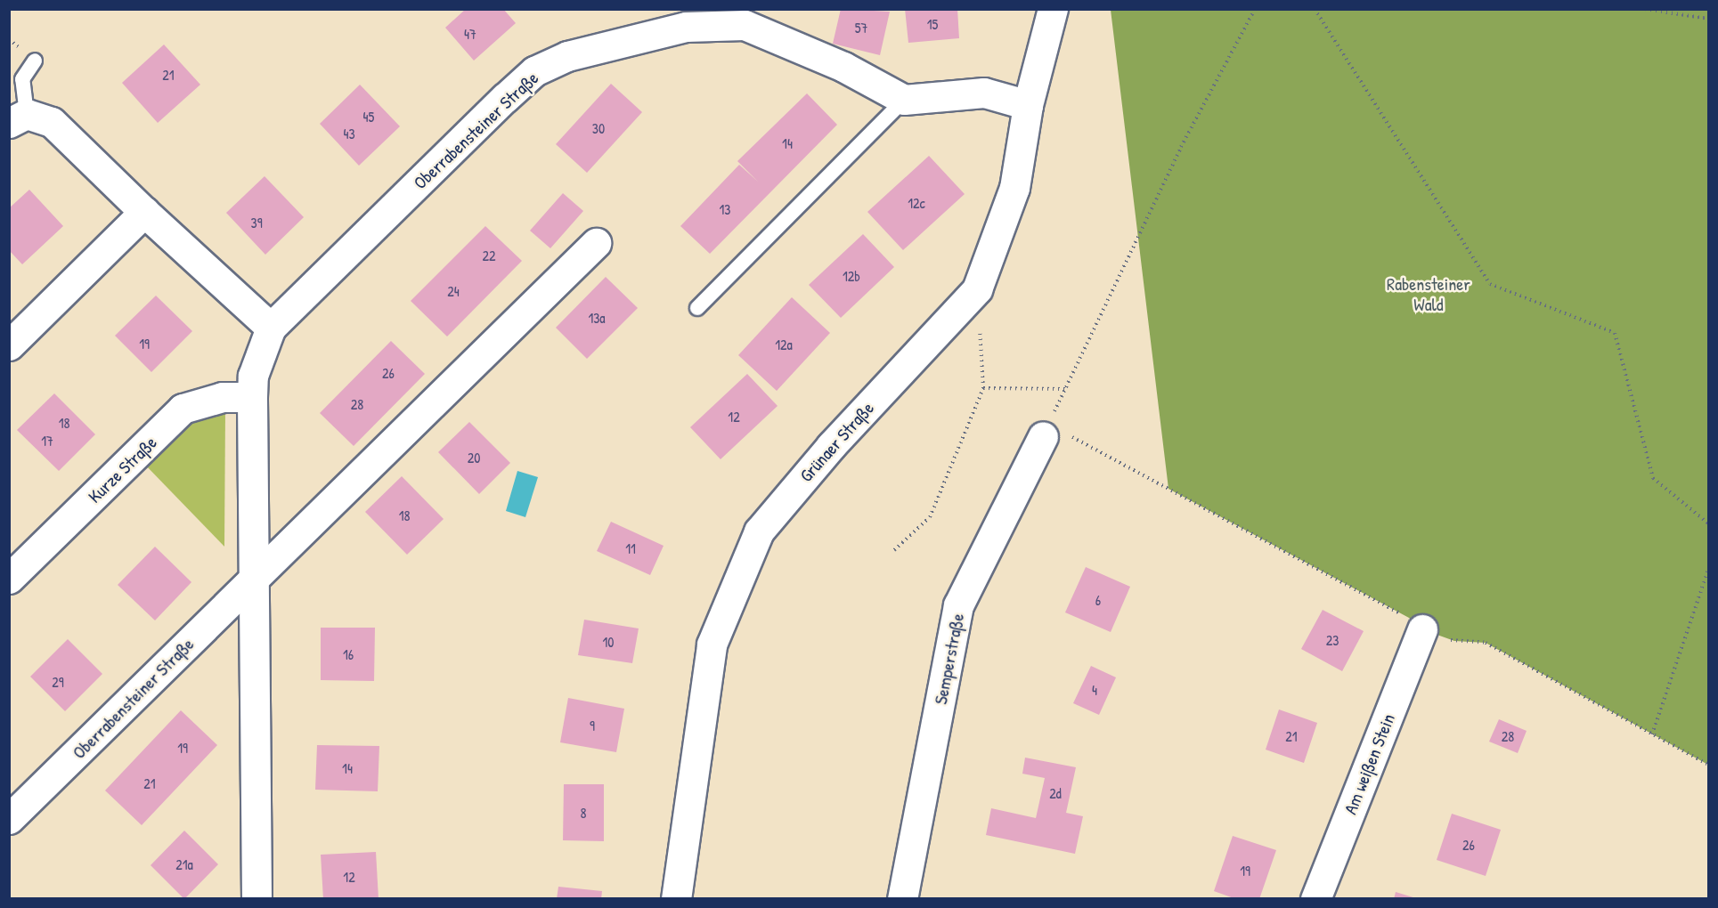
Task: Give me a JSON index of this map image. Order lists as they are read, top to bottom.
{
  "streets": {
    "street": [
      "Oberrabensteiner Straße",
      "Grünaer Straße",
      "Kurze Straße",
      "Semperstraße",
      "Am weißen Stein"
    ]
  },
  "crossings": [
    ["Oberrabensteiner Straße", "Kurze Straße"]
  ],
  "parks": ["Rabensteiner Wald"],
  "house_numbers": [
    "15",
    "57",
    "47",
    "21",
    "45",
    "30",
    "43",
    "14",
    "12c",
    "13",
    "39",
    "22",
    "12b",
    "24",
    "13a",
    "19",
    "12a",
    "26",
    "28",
    "12",
    "18",
    "17",
    "20",
    "18",
    "11",
    "6",
    "23",
    "10",
    "16",
    "29",
    "4",
    "9",
    "21",
    "28",
    "19",
    "14",
    "21",
    "2d",
    "8",
    "26",
    "21a",
    "19",
    "12"
  ]
}
